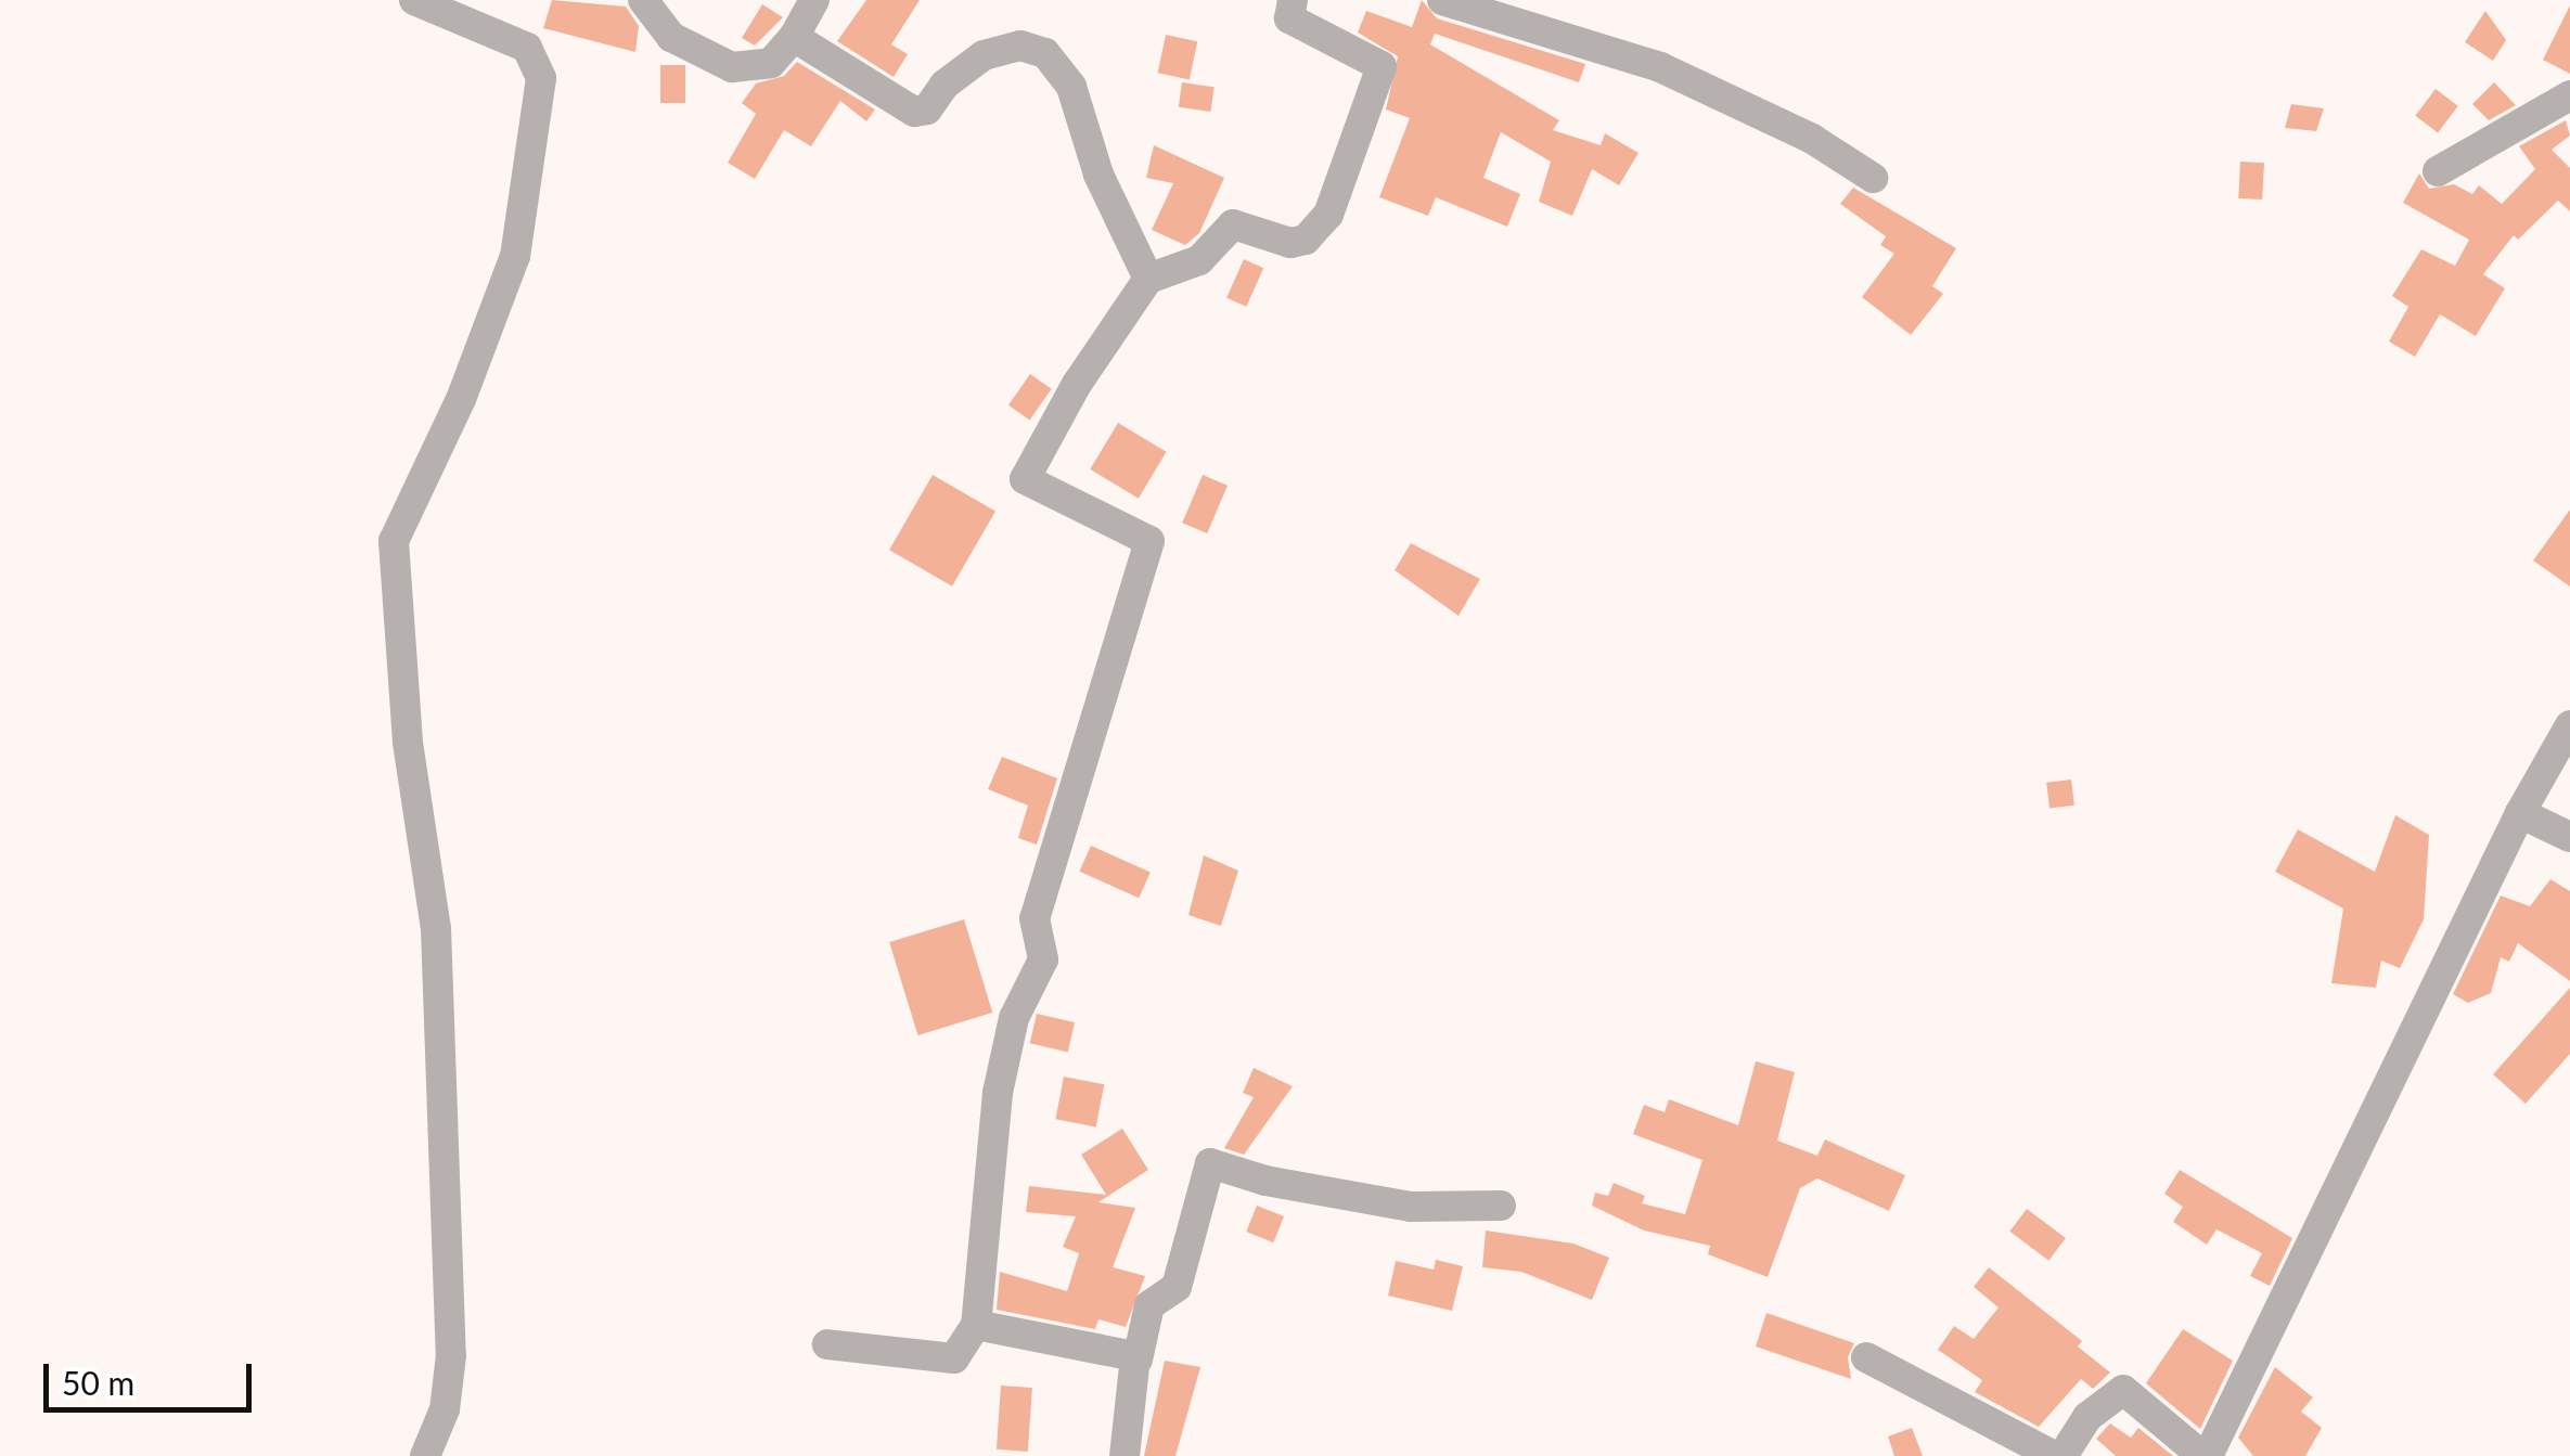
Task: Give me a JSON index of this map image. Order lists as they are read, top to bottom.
{
  "scale_bar": "50 m"
}
